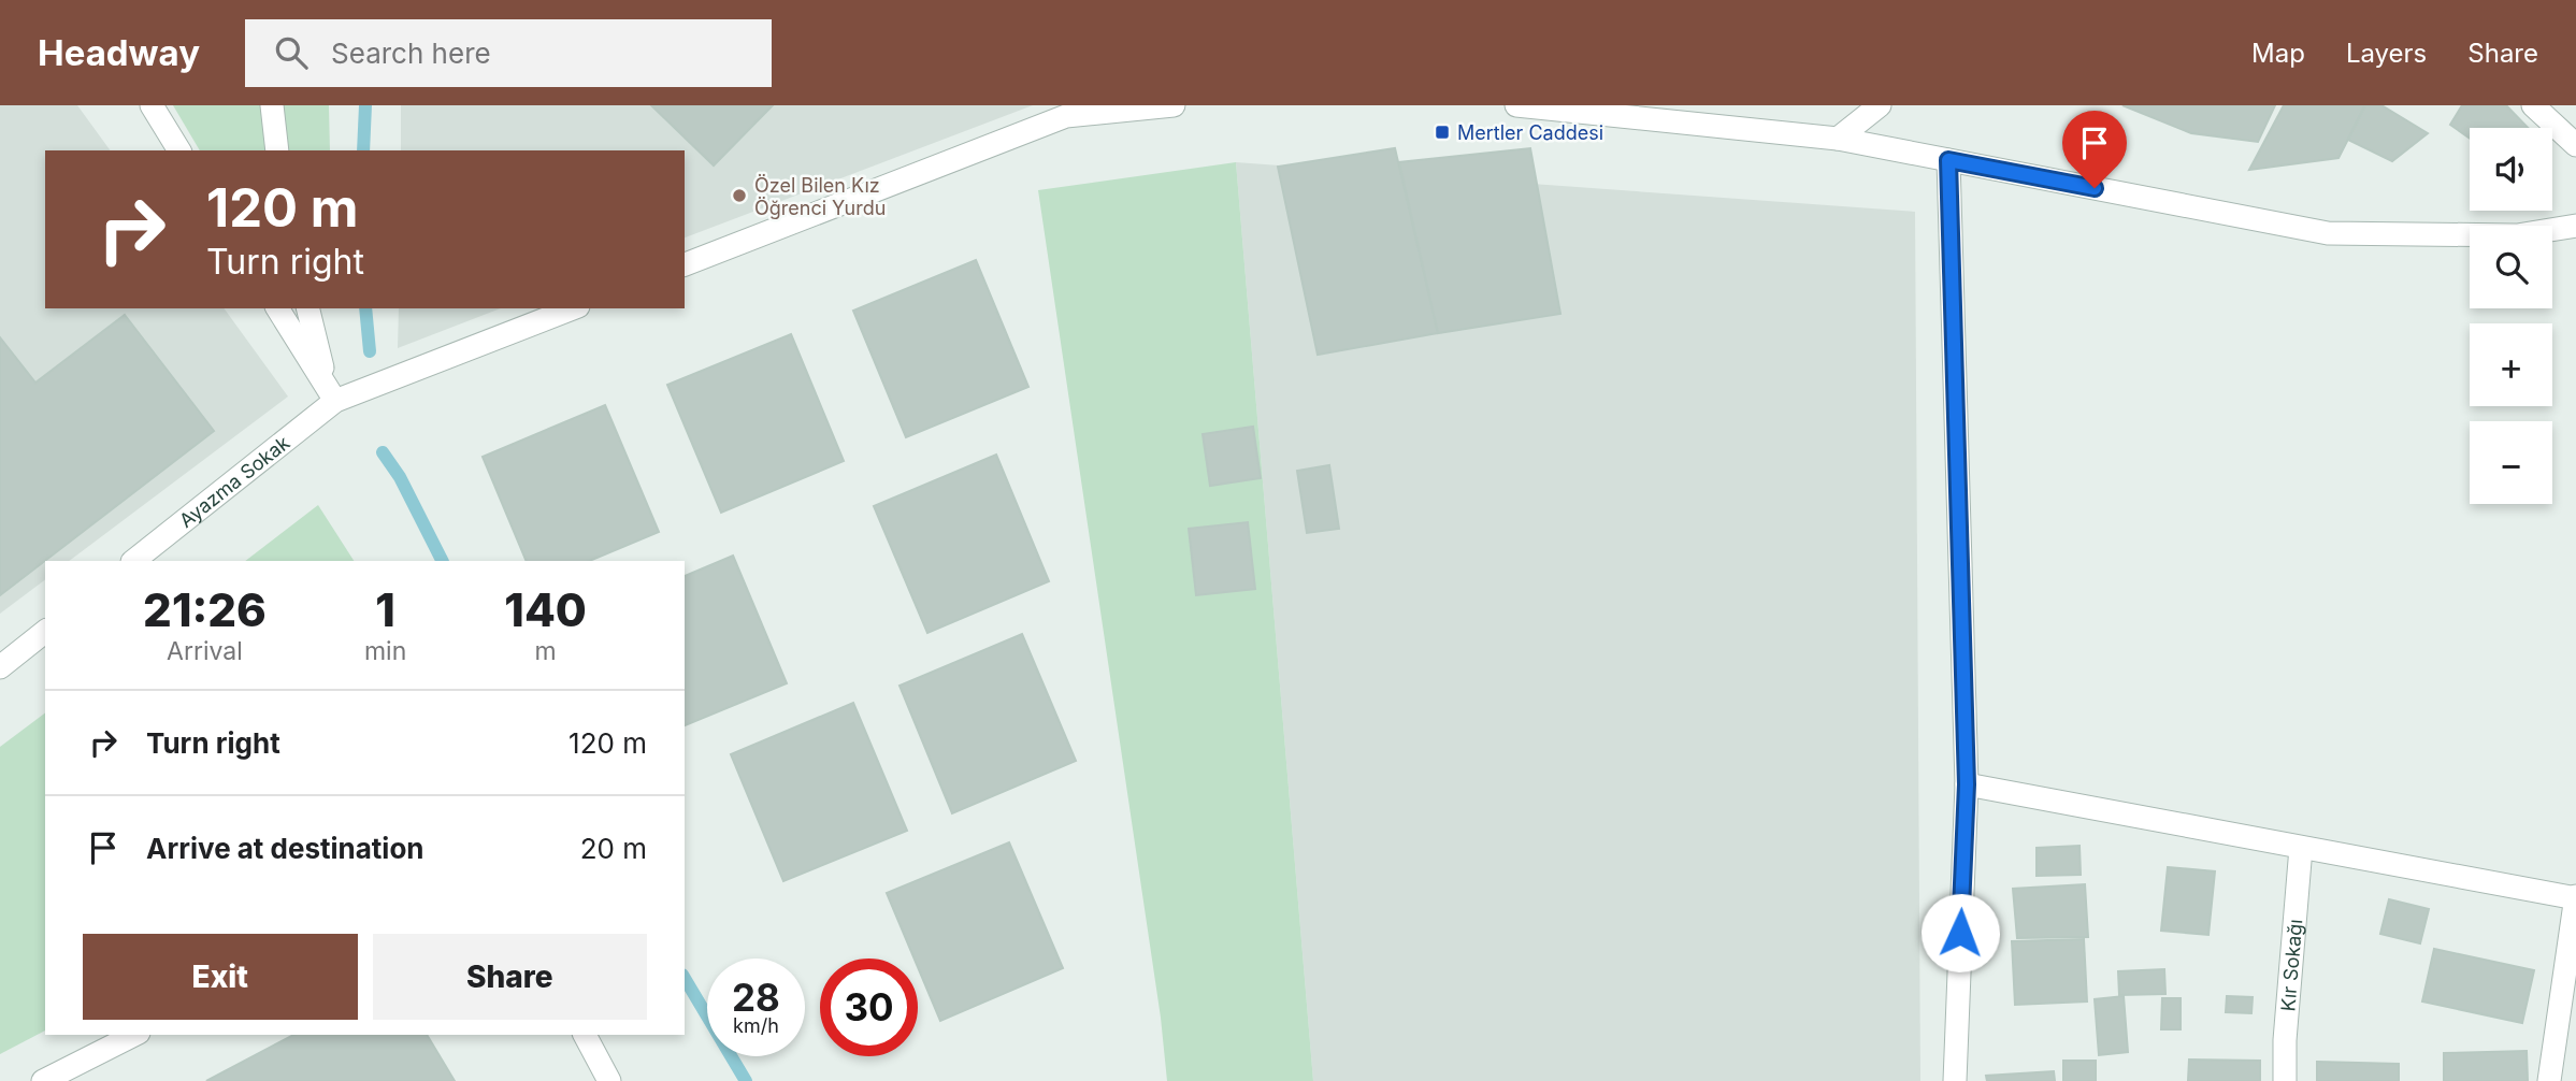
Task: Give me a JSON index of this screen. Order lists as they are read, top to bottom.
{
  "streets": {
    "street": ["Ayazma Sokak", "Kır Sokağı"]
  },
  "places": {
    "transit": ["Mertler Caddesi"],
    "other": ["Özel Bilen Kız Öğrenci Yurdu"]
  },
  "page": {
    "header": "Headway",
    "search": "Search here",
    "nav": ["Map", "Layers", "Share"],
    "map_buttons": ["+", "−"],
    "turn": ["120 m", "Turn right"],
    "eta": [
      "21:26",
      "Arrival",
      "1",
      "min",
      "140",
      "m"
    ],
    "list": [
      {
        "name": "Turn right",
        "value": "120 m"
      },
      {
        "name": "Arrive at destination",
        "value": "20 m"
      }
    ],
    "buttons": ["Exit", "Share"],
    "speed": "28 km/h",
    "limit": "30"
  }
}
